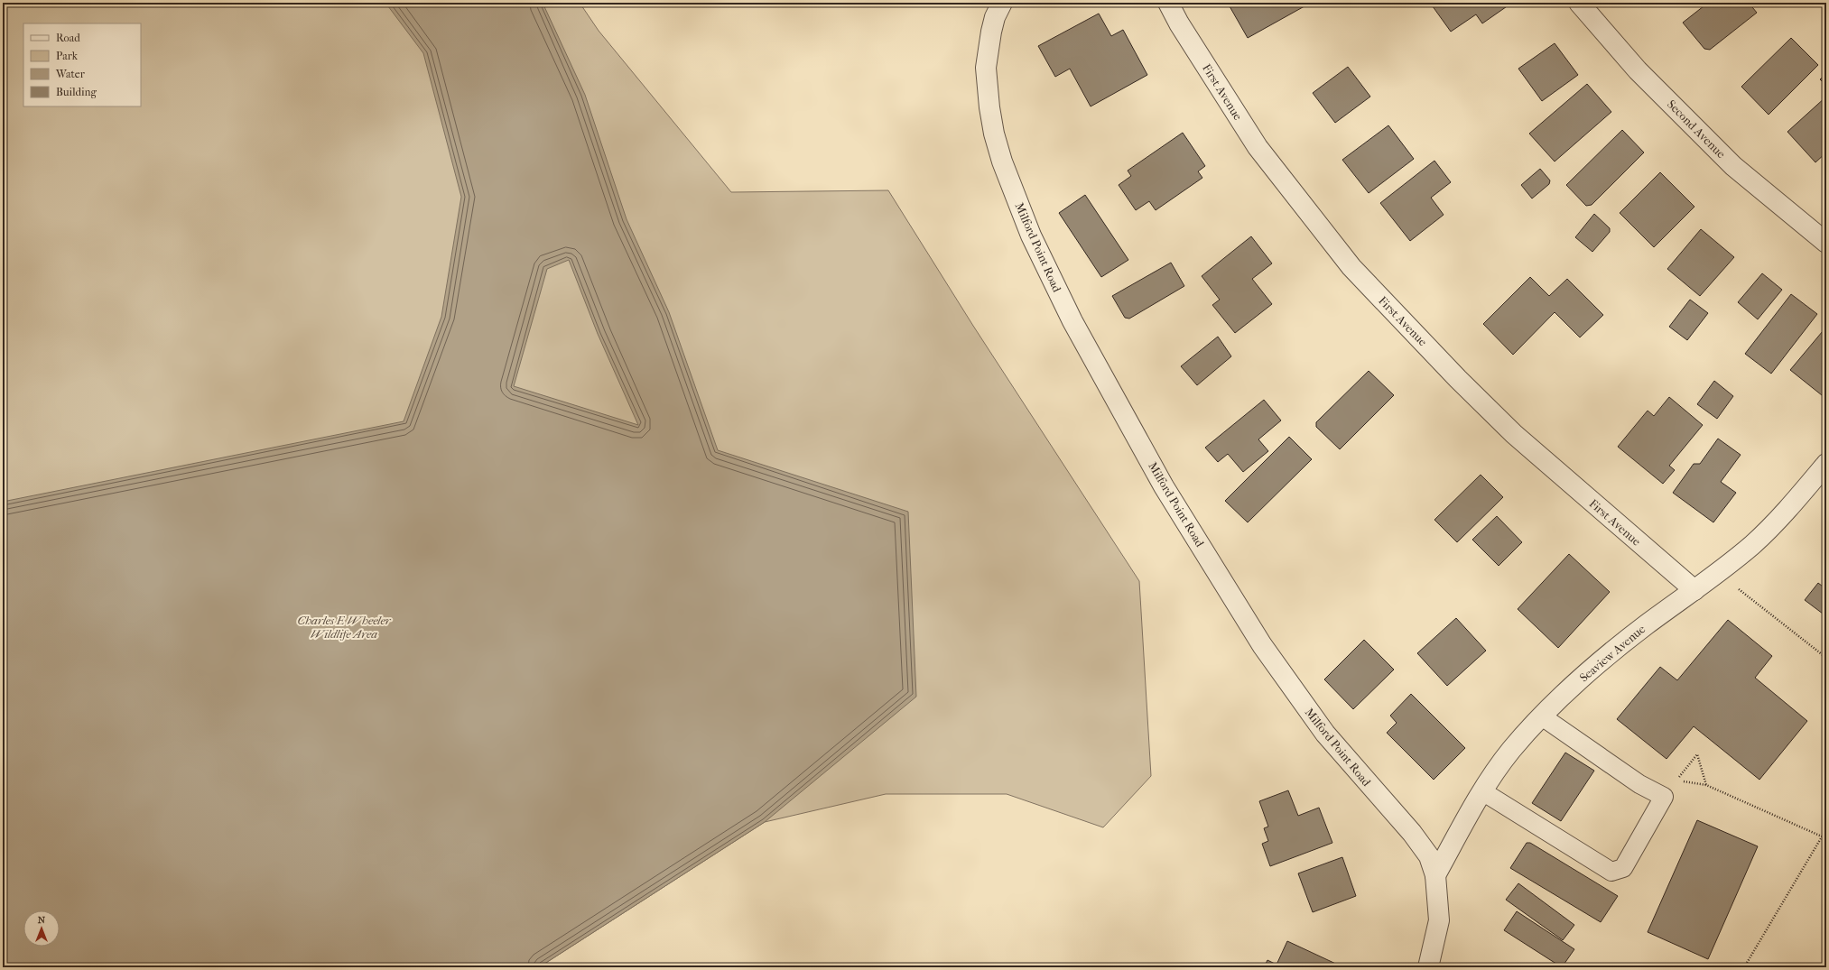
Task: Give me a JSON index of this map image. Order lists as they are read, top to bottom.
{
  "streets": {
    "street": [
      "First Avenue",
      "Second Avenue",
      "Milford Point Road",
      "Seaview Avenue"
    ]
  },
  "crossings": [
    ["First Avenue", "Seaview Avenue"],
    ["Milford Point Road", "Seaview Avenue"]
  ],
  "parks": ["Charles E Wheeler Wildlife Area"],
  "legend": [
    "Road",
    "Park",
    "Water",
    "Building"
  ],
  "north": "top"
}
